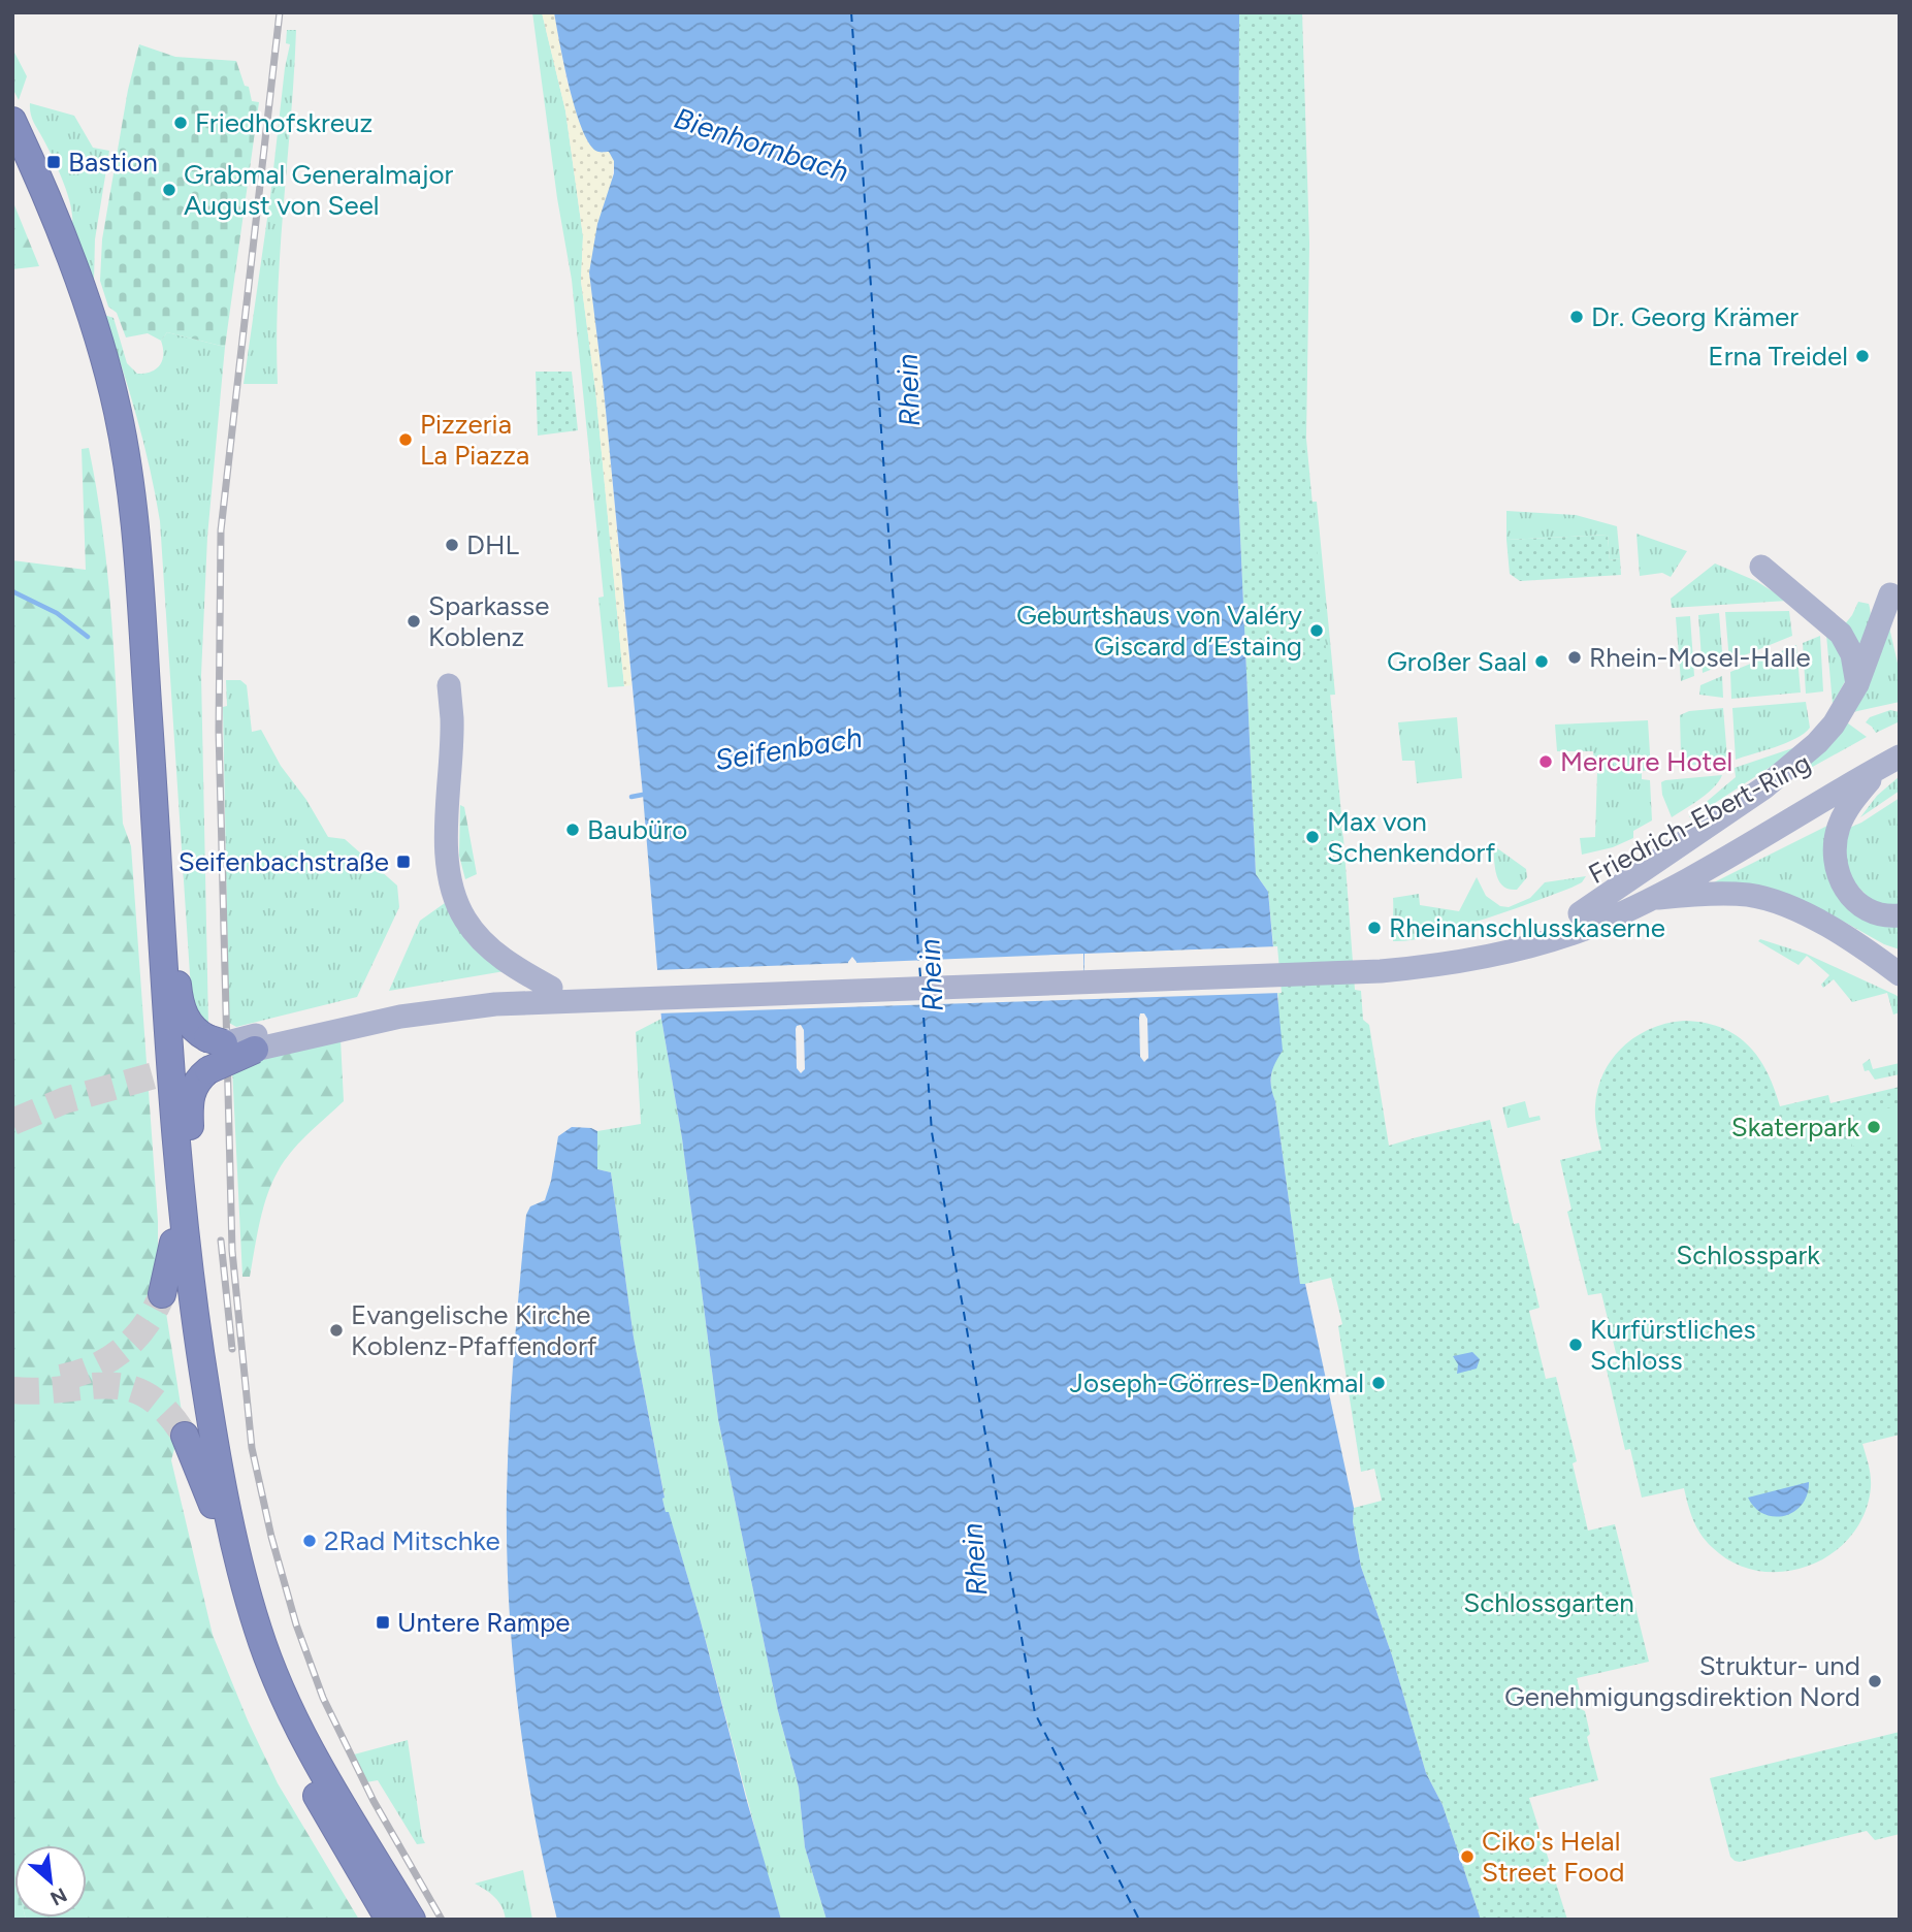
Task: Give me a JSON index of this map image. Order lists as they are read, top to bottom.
{
  "streets": {
    "main road": ["Friedrich-Ebert-Ring"]
  },
  "water": ["Bienhornbach", "Rhein", "Seifenbach"],
  "parks": ["Schlosspark", "Schlossgarten"],
  "places": {
    "other": [
      "Friedhofskreuz",
      "Grabmal Generalmajor August von Seel",
      "Dr. Georg Krämer",
      "Erna Treidel",
      "Pizzeria La Piazza",
      "DHL",
      "Sparkasse Koblenz",
      "Geburtshaus von Valéry Giscard d’Estaing",
      "Rhein-Mosel-Halle",
      "Großer Saal",
      "Mercure Hotel",
      "Baubüro",
      "Max von Schenkendorf",
      "Rheinanschlusskaserne",
      "Skaterpark",
      "Evangelische Kirche Koblenz-Pfaffendorf",
      "Kurfürstliches Schloss",
      "Joseph-Görres-Denkmal",
      "2Rad Mitschke",
      "Struktur- und Genehmigungsdirektion Nord",
      "Ciko's Helal Street Food"
    ],
    "transit": ["Bastion", "Seifenbachstraße", "Untere Rampe"]
  },
  "north": "bottom right"
}
